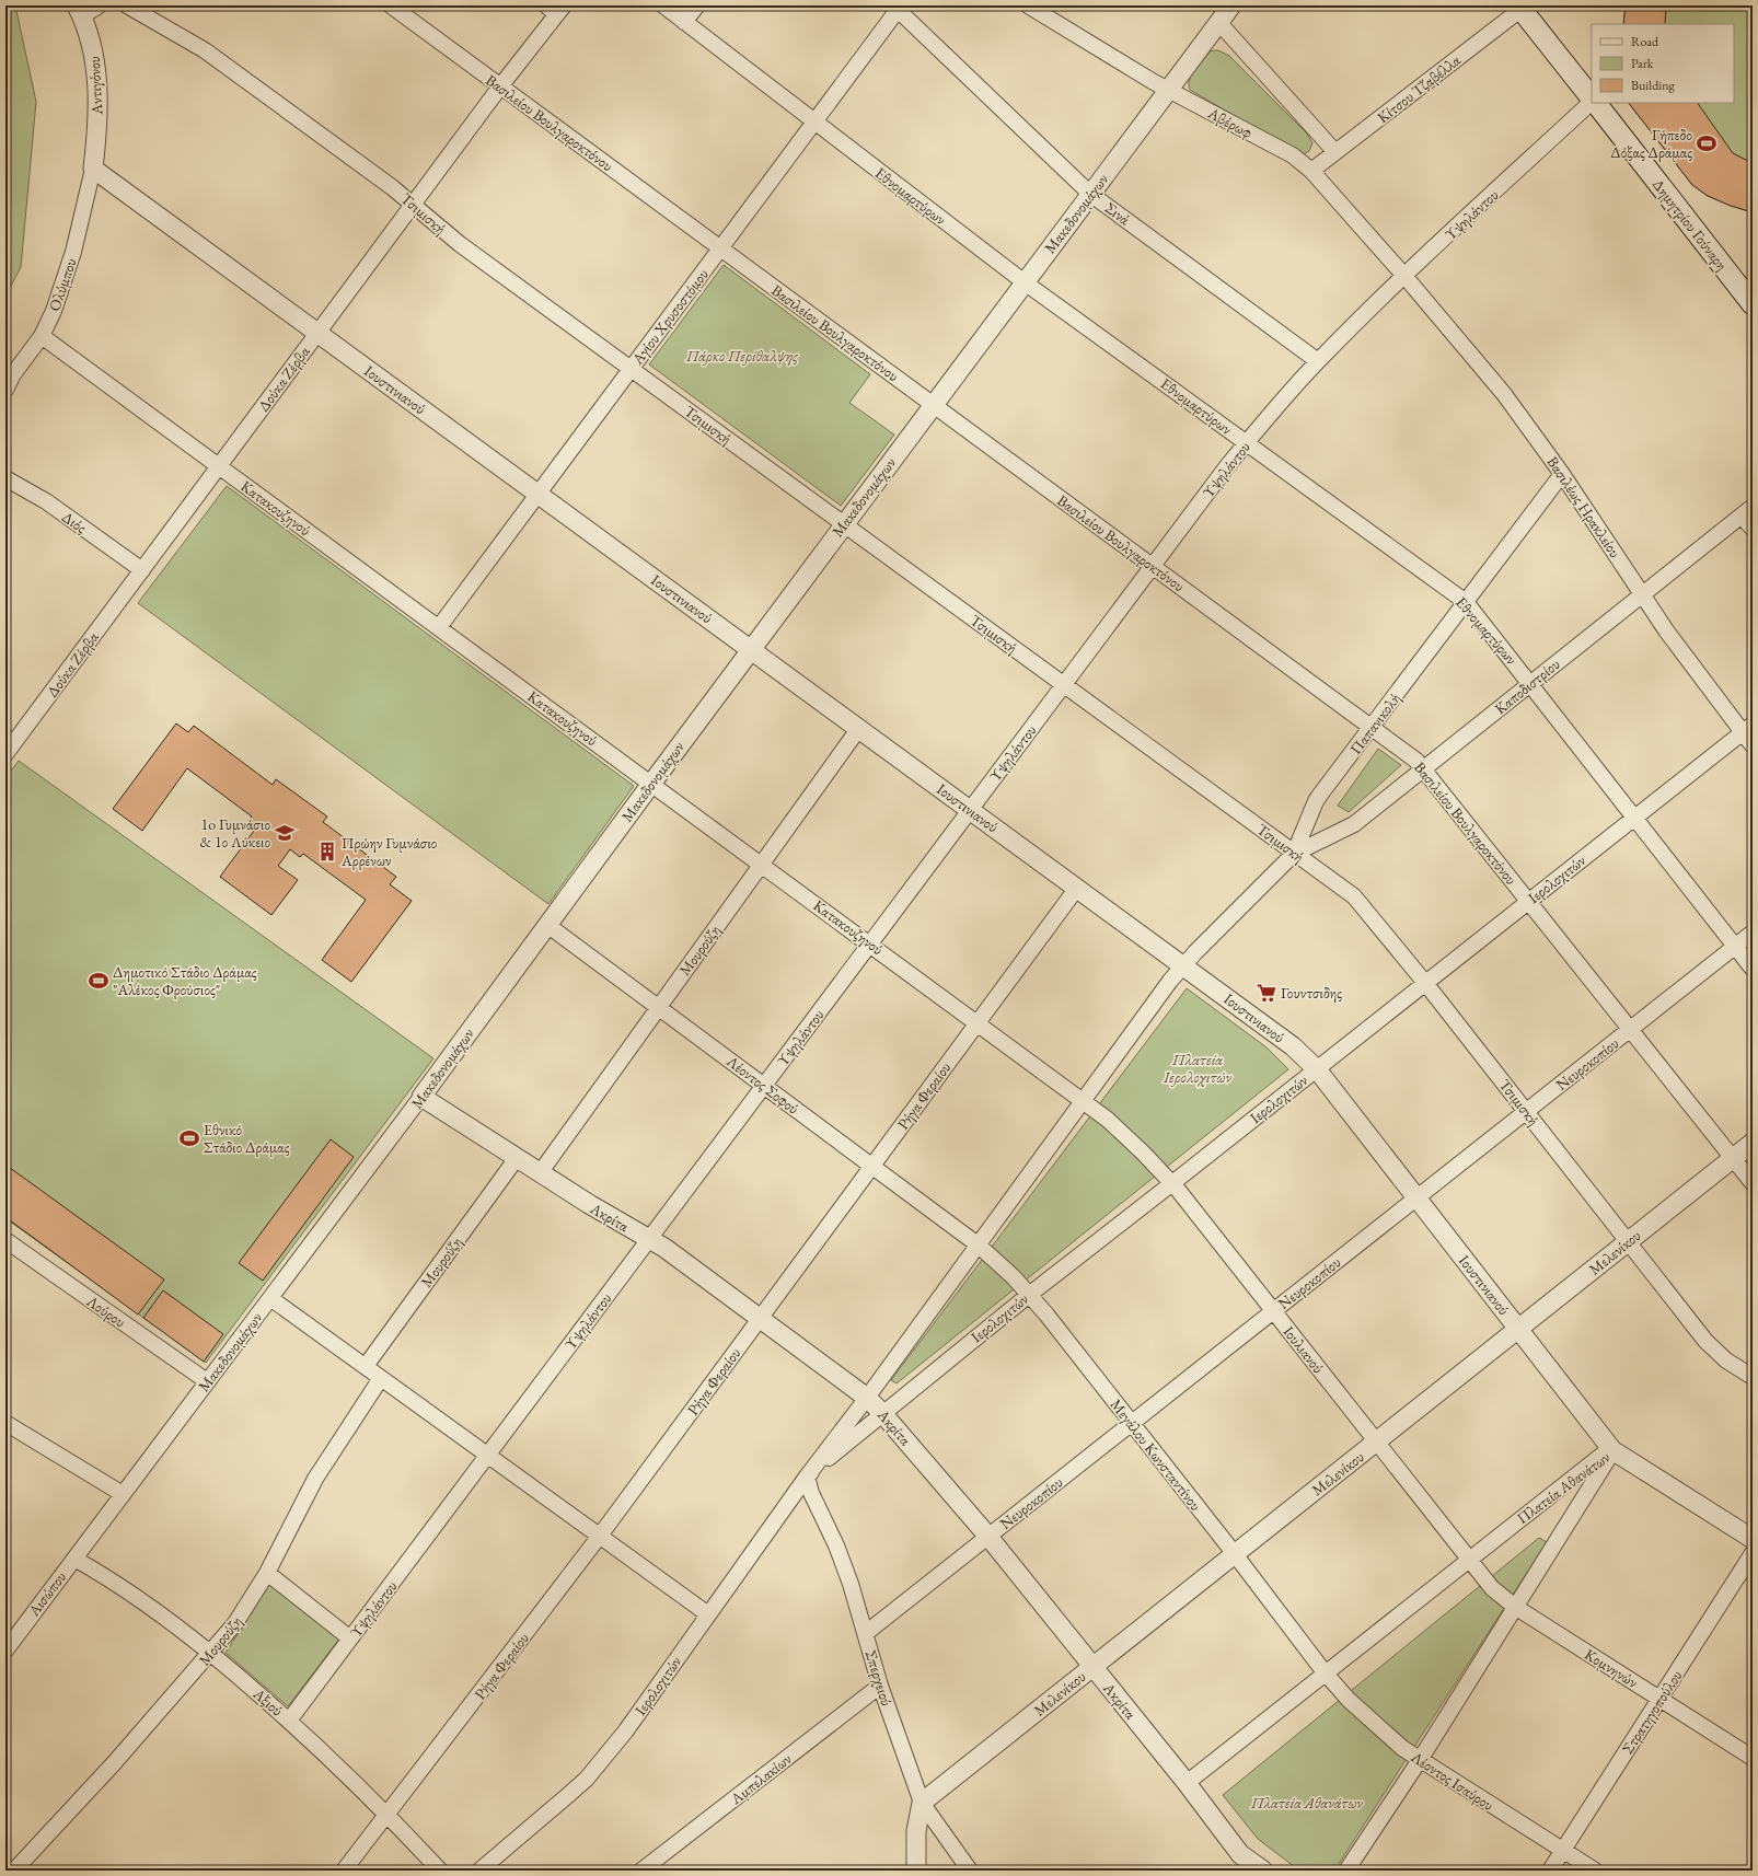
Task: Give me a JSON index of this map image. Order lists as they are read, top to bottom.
{
  "streets": {
    "main road": ["Δημητρίου Γούναρη"],
    "street": [
      "Αντιγόνου",
      "Κίτσου Τζαβέλλα",
      "Βασιλείου Βουλγαροκτόνου",
      "Αβέρωφ",
      "Εθνομαρτύρων",
      "Τσιμισκή",
      "Μακεδονομάχων",
      "Σινά",
      "Υψηλάντου",
      "Ολύμπου",
      "Αγίου Χρυσοστόμου",
      "Δούκα Ζέρβα",
      "Ιουστινιανού",
      "Βασιλέως Ηρακλείου",
      "Κατακουζηνού",
      "Διός",
      "Καποδιστρίου",
      "Παπανικολή",
      "Ιερολοχιτών",
      "Μουρούζη",
      "Νευροκοπίου",
      "Λέοντος Σοφού",
      "Ρήγα Φεραίου",
      "Ακρίτα",
      "Μελενίκου",
      "Λούρου",
      "Ιουλιανού",
      "Μεγάλου Κωνσταντίνου",
      "Πλατεία Αθανάτων",
      "Αισώπου",
      "Κομνηνών",
      "Σπερχειού",
      "Αξιού",
      "Στρατηγοπούλου",
      "Αμπελακίων",
      "Λέοντος Ισαύρου"
    ]
  },
  "crossings": [
    ["Αντιγόνου", "Ολύμπου"],
    ["Αντιγόνου", "Ιουστινιανού"],
    ["Κίτσου Τζαβέλλα", "Αβέρωφ"],
    ["Κίτσου Τζαβέλλα", "Δημητρίου Γούναρη"],
    ["Βασιλείου Βουλγαροκτόνου", "Μακεδονομάχων"],
    ["Βασιλείου Βουλγαροκτόνου", "Υψηλάντου"],
    ["Βασιλείου Βουλγαροκτόνου", "Αγίου Χρυσοστόμου"],
    ["Βασιλείου Βουλγαροκτόνου", "Δούκα Ζέρβα"],
    ["Βασιλείου Βουλγαροκτόνου", "Καποδιστρίου"],
    ["Βασιλείου Βουλγαροκτόνου", "Παπανικολή"],
    ["Βασιλείου Βουλγαροκτόνου", "Ιερολοχιτών"],
    ["Βασιλείου Βουλγαροκτόνου", "Νευροκοπίου"],
    ["Βασιλείου Βουλγαροκτόνου", "Μελενίκου"],
    ["Αβέρωφ", "Μακεδονομάχων"],
    ["Αβέρωφ", "Υψηλάντου"],
    ["Αβέρωφ", "Βασιλέως Ηρακλείου"],
    ["Εθνομαρτύρων", "Μακεδονομάχων"],
    ["Εθνομαρτύρων", "Υψηλάντου"],
    ["Εθνομαρτύρων", "Αγίου Χρυσοστόμου"],
    ["Εθνομαρτύρων", "Καποδιστρίου"],
    ["Εθνομαρτύρων", "Παπανικολή"],
    ["Εθνομαρτύρων", "Ιερολοχιτών"],
    ["Εθνομαρτύρων", "Νευροκοπίου"],
    ["Τσιμισκή", "Μακεδονομάχων"],
    ["Τσιμισκή", "Υψηλάντου"],
    ["Τσιμισκή", "Αγίου Χρυσοστόμου"],
    ["Τσιμισκή", "Δούκα Ζέρβα"],
    ["Τσιμισκή", "Καποδιστρίου"],
    ["Τσιμισκή", "Παπανικολή"],
    ["Τσιμισκή", "Ιερολοχιτών"],
    ["Τσιμισκή", "Νευροκοπίου"],
    ["Τσιμισκή", "Μελενίκου"],
    ["Μακεδονομάχων", "Σινά"],
    ["Μακεδονομάχων", "Ιουστινιανού"],
    ["Μακεδονομάχων", "Κατακουζηνού"],
    ["Μακεδονομάχων", "Λέοντος Σοφού"],
    ["Μακεδονομάχων", "Ακρίτα"],
    ["Μακεδονομάχων", "Λούρου"],
    ["Μακεδονομάχων", "Αισώπου"],
    ["Μακεδονομάχων", "Αξιού"],
    ["Σινά", "Υψηλάντου"],
    ["Σινά", "Αγίου Χρυσοστόμου"],
    ["Υψηλάντου", "Ιουστινιανού"],
    ["Υψηλάντου", "Βασιλέως Ηρακλείου"],
    ["Υψηλάντου", "Κατακουζηνού"],
    ["Υψηλάντου", "Λέοντος Σοφού"],
    ["Υψηλάντου", "Ακρίτα"],
    ["Υψηλάντου", "Αξιού"],
    ["Ολύμπου", "Ιουστινιανού"],
    ["Ολύμπου", "Κατακουζηνού"],
    ["Αγίου Χρυσοστόμου", "Ιουστινιανού"],
    ["Αγίου Χρυσοστόμου", "Κατακουζηνού"],
    ["Δούκα Ζέρβα", "Ιουστινιανού"],
    ["Δούκα Ζέρβα", "Κατακουζηνού"],
    ["Δούκα Ζέρβα", "Διός"],
    ["Ιουστινιανού", "Παπανικολή"],
    ["Ιουστινιανού", "Ιερολοχιτών"],
    ["Ιουστινιανού", "Μουρούζη"],
    ["Ιουστινιανού", "Νευροκοπίου"],
    ["Ιουστινιανού", "Ρήγα Φεραίου"],
    ["Ιουστινιανού", "Μελενίκου"],
    ["Ιουστινιανού", "Πλατεία Αθανάτων"],
    ["Βασιλέως Ηρακλείου", "Καποδιστρίου"],
    ["Βασιλέως Ηρακλείου", "Παπανικολή"],
    ["Βασιλέως Ηρακλείου", "Ιερολοχιτών"],
    ["Κατακουζηνού", "Ιερολοχιτών"],
    ["Κατακουζηνού", "Μουρούζη"],
    ["Κατακουζηνού", "Ρήγα Φεραίου"],
    ["Κατακουζηνού", "Ιουλιανού"],
    ["Καποδιστρίου", "Παπανικολή"],
    ["Παπανικολή", "Ιερολοχιτών"],
    ["Ιερολοχιτών", "Λέοντος Σοφού"],
    ["Ιερολοχιτών", "Ακρίτα"],
    ["Ιερολοχιτών", "Ιουλιανού"],
    ["Ιερολοχιτών", "Μεγάλου Κωνσταντίνου"],
    ["Ιερολοχιτών", "Σπερχειού"],
    ["Μουρούζη", "Λέοντος Σοφού"],
    ["Μουρούζη", "Ακρίτα"],
    ["Μουρούζη", "Αξιού"],
    ["Νευροκοπίου", "Ακρίτα"],
    ["Νευροκοπίου", "Ιουλιανού"],
    ["Νευροκοπίου", "Μεγάλου Κωνσταντίνου"],
    ["Νευροκοπίου", "Σπερχειού"],
    ["Λέοντος Σοφού", "Ρήγα Φεραίου"],
    ["Λέοντος Σοφού", "Μεγάλου Κωνσταντίνου"],
    ["Ρήγα Φεραίου", "Ακρίτα"],
    ["Ρήγα Φεραίου", "Αξιού"],
    ["Ακρίτα", "Μελενίκου"],
    ["Ακρίτα", "Πλατεία Αθανάτων"],
    ["Μελενίκου", "Ιουλιανού"],
    ["Μελενίκου", "Μεγάλου Κωνσταντίνου"],
    ["Μελενίκου", "Σπερχειού"],
    ["Ιουλιανού", "Πλατεία Αθανάτων"],
    ["Ιουλιανού", "Κομνηνών"],
    ["Μεγάλου Κωνσταντίνου", "Πλατεία Αθανάτων"],
    ["Μεγάλου Κωνσταντίνου", "Λέοντος Ισαύρου"],
    ["Πλατεία Αθανάτων", "Κομνηνών"],
    ["Πλατεία Αθανάτων", "Λέοντος Ισαύρου"],
    ["Αισώπου", "Αξιού"],
    ["Κομνηνών", "Στρατηγοπούλου"],
    ["Σπερχειού", "Αμπελακίων"],
    ["Στρατηγοπούλου", "Λέοντος Ισαύρου"]
  ],
  "parks": ["Πάρκο Περίθαλψης", "Πλατεία Ιερολοχιτών", "Πλατεία Αθανάτων"],
  "places": {
    "sports": ["Γήπεδο Δόξας Δράμας", "Δημοτικό Στάδιο Δράμας \"Αλέκος Φρούσιος\"", "Εθνικό Στάδιο Δράμας"],
    "school or university": ["1o Γυμνάσιο & 1ο Λύκειο"],
    "building": ["Πρώην Γυμνάσιο Αρρένων"],
    "supermarket": ["Γουντσιδης"]
  },
  "legend": ["Road", "Park", "Building"]
}
